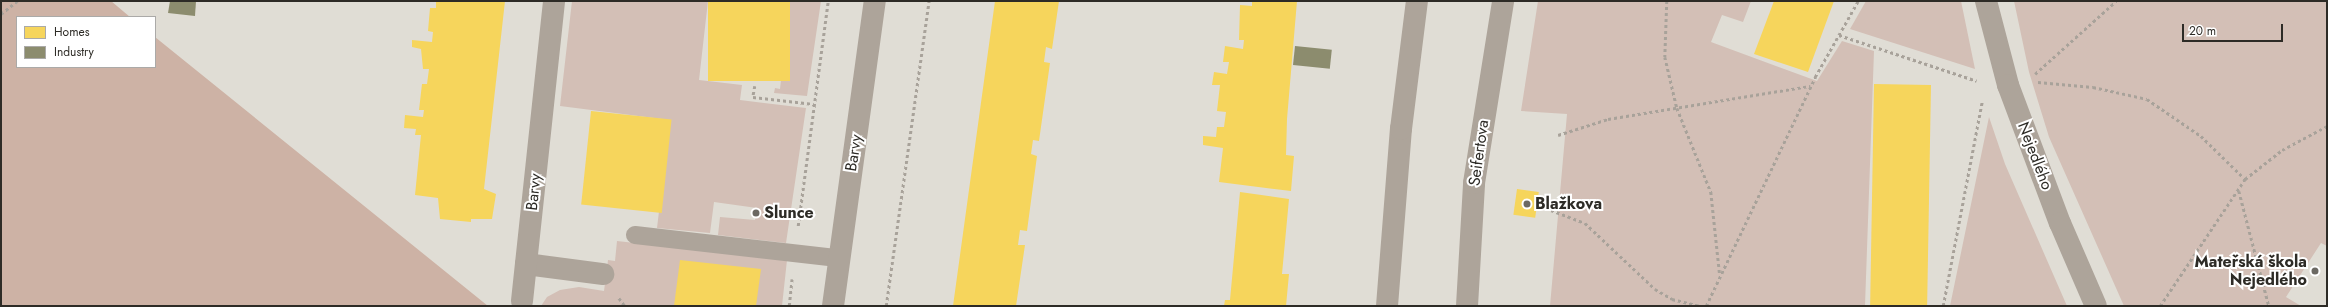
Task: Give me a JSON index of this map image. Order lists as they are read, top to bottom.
{
  "streets": {
    "street": ["Barvy", "Seifertova", "Nejedlého"]
  },
  "places": ["Blažkova", "Slunce", "Mateřská škola Nejedlého"],
  "legend": ["Homes", "Industry"],
  "scale_bar": "20 m"
}
